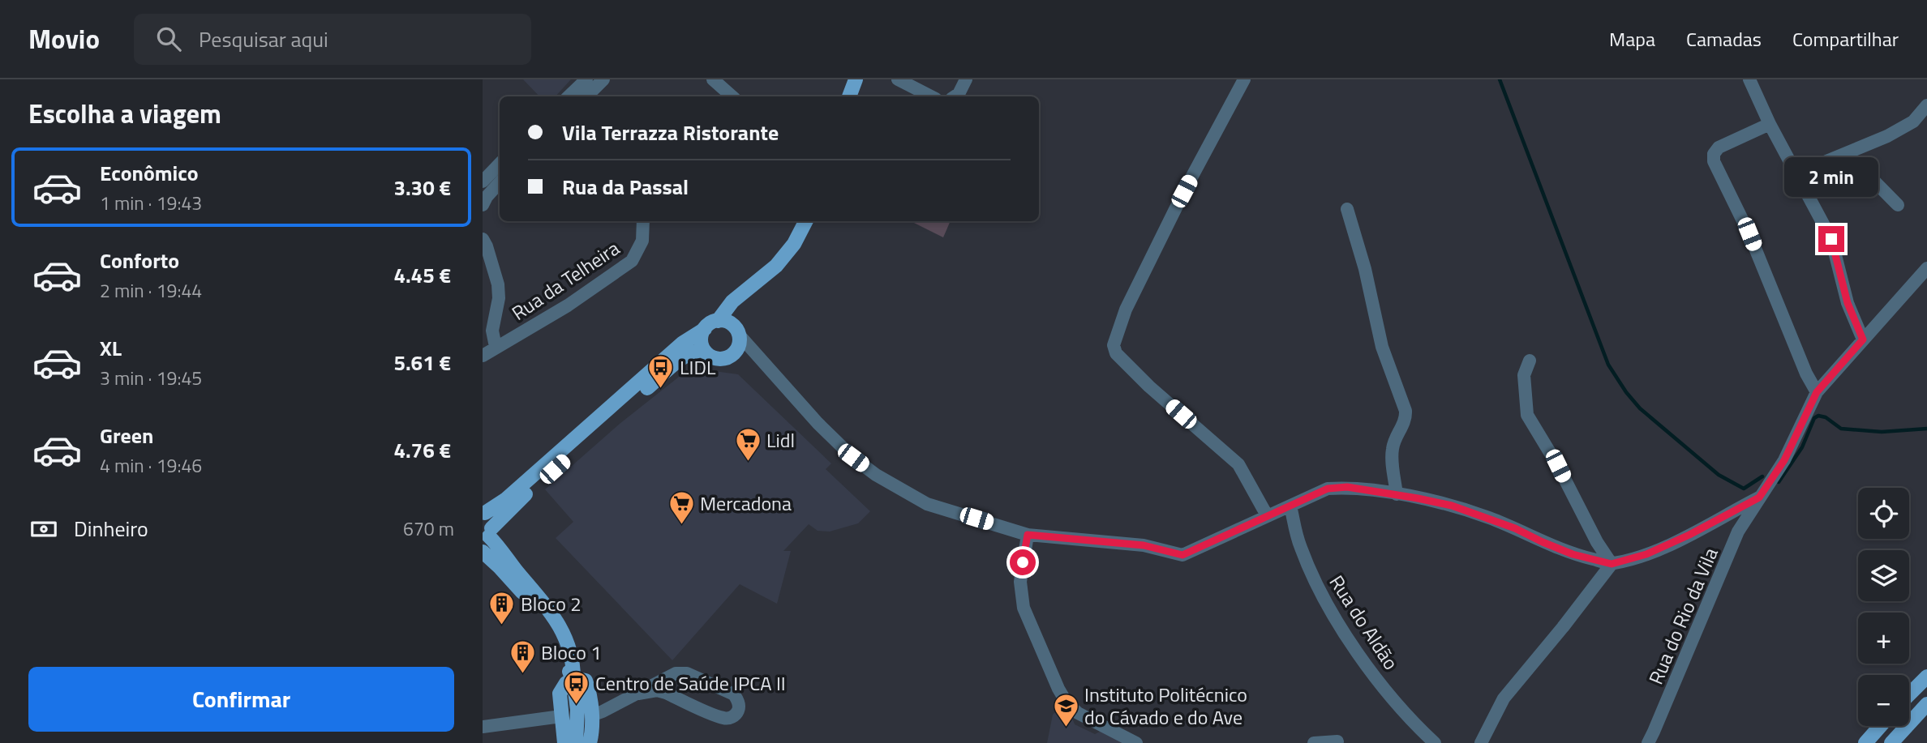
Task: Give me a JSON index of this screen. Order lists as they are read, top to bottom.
{
  "streets": {
    "street": ["Rua da Telheira", "Rua do Rio da Vila", "Rua do Aldão"]
  },
  "places": {
    "bus stop": ["LIDL", "Centro de Saúde IPCA II"],
    "supermarket": ["Lidl", "Mercadona"],
    "building": ["Bloco 2", "Bloco 1"],
    "school or university": ["Instituto Politécnico do Cávado e do Ave"]
  },
  "page": {
    "header": "Movio",
    "search": "Pesquisar aqui",
    "nav": ["Mapa", "Camadas", "Compartilhar"],
    "heading": "Escolha a viagem",
    "banner": ["Vila Terrazza Ristorante", "Rua da Passal"],
    "list": [
      {
        "name": "Econômico",
        "note": "1 min · 19:43",
        "value": "3.30 €"
      },
      {
        "name": "Conforto",
        "note": "2 min · 19:44",
        "value": "4.45 €"
      },
      {
        "name": "XL",
        "note": "3 min · 19:45",
        "value": "5.61 €"
      },
      {
        "name": "Green",
        "note": "4 min · 19:46",
        "value": "4.76 €"
      }
    ],
    "bubble": "2 min",
    "map_buttons": ["+", "−"],
    "pay": ["Dinheiro", "670 m"],
    "buttons": "Confirmar"
  }
}
